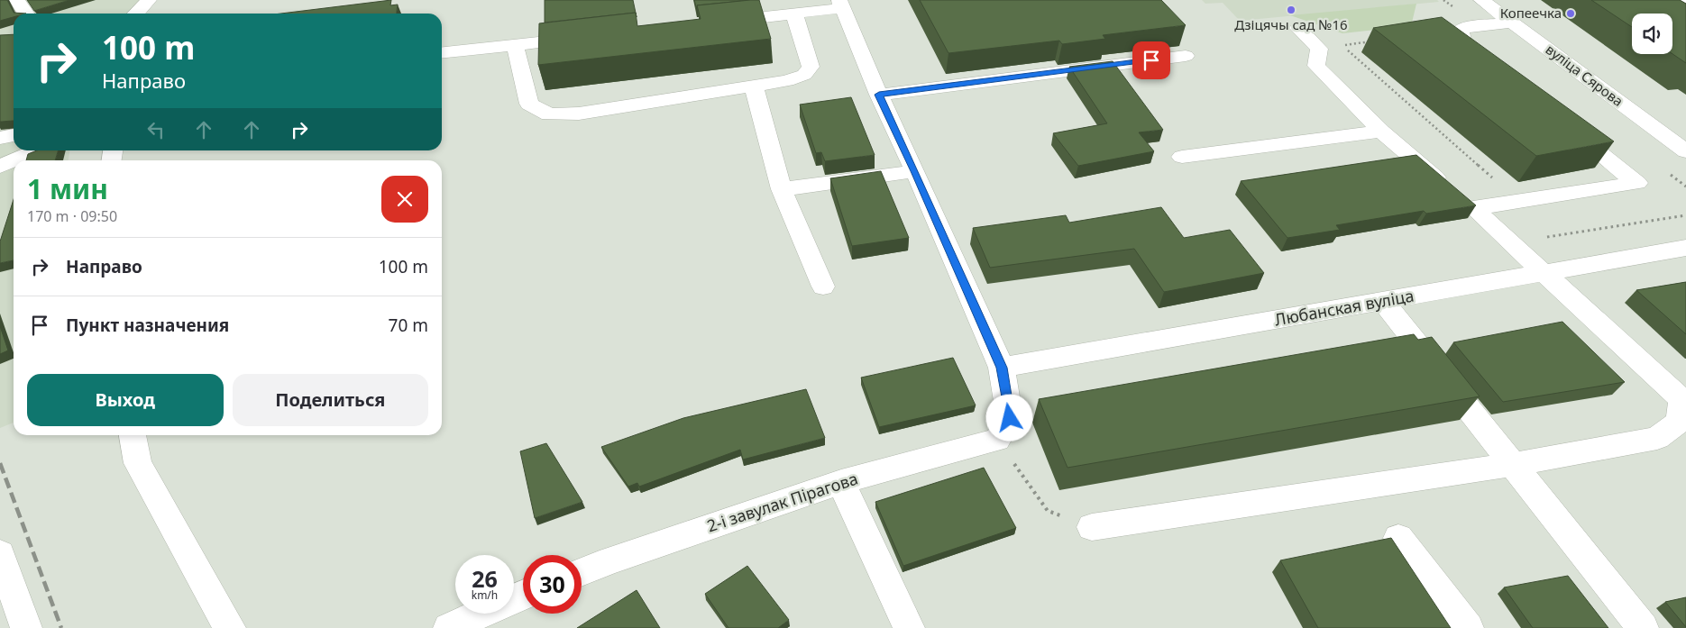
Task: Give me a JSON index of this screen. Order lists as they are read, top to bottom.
{
  "streets": {
    "street": ["вуліца Сярова", "Любанская вуліца", "2-і завулак Пірагова"]
  },
  "places": ["Дзіцячы сад №16", "Копеечка"],
  "page": {
    "turn": ["100 m", "Направо"],
    "heading": ["1 мин", "170 m · 09:50"],
    "list": [
      {
        "name": "Направо",
        "value": "100 m"
      },
      {
        "name": "Пункт назначения",
        "value": "70 m"
      }
    ],
    "buttons": ["Выход", "Поделиться"],
    "speed": "26 km/h",
    "limit": "30"
  }
}
